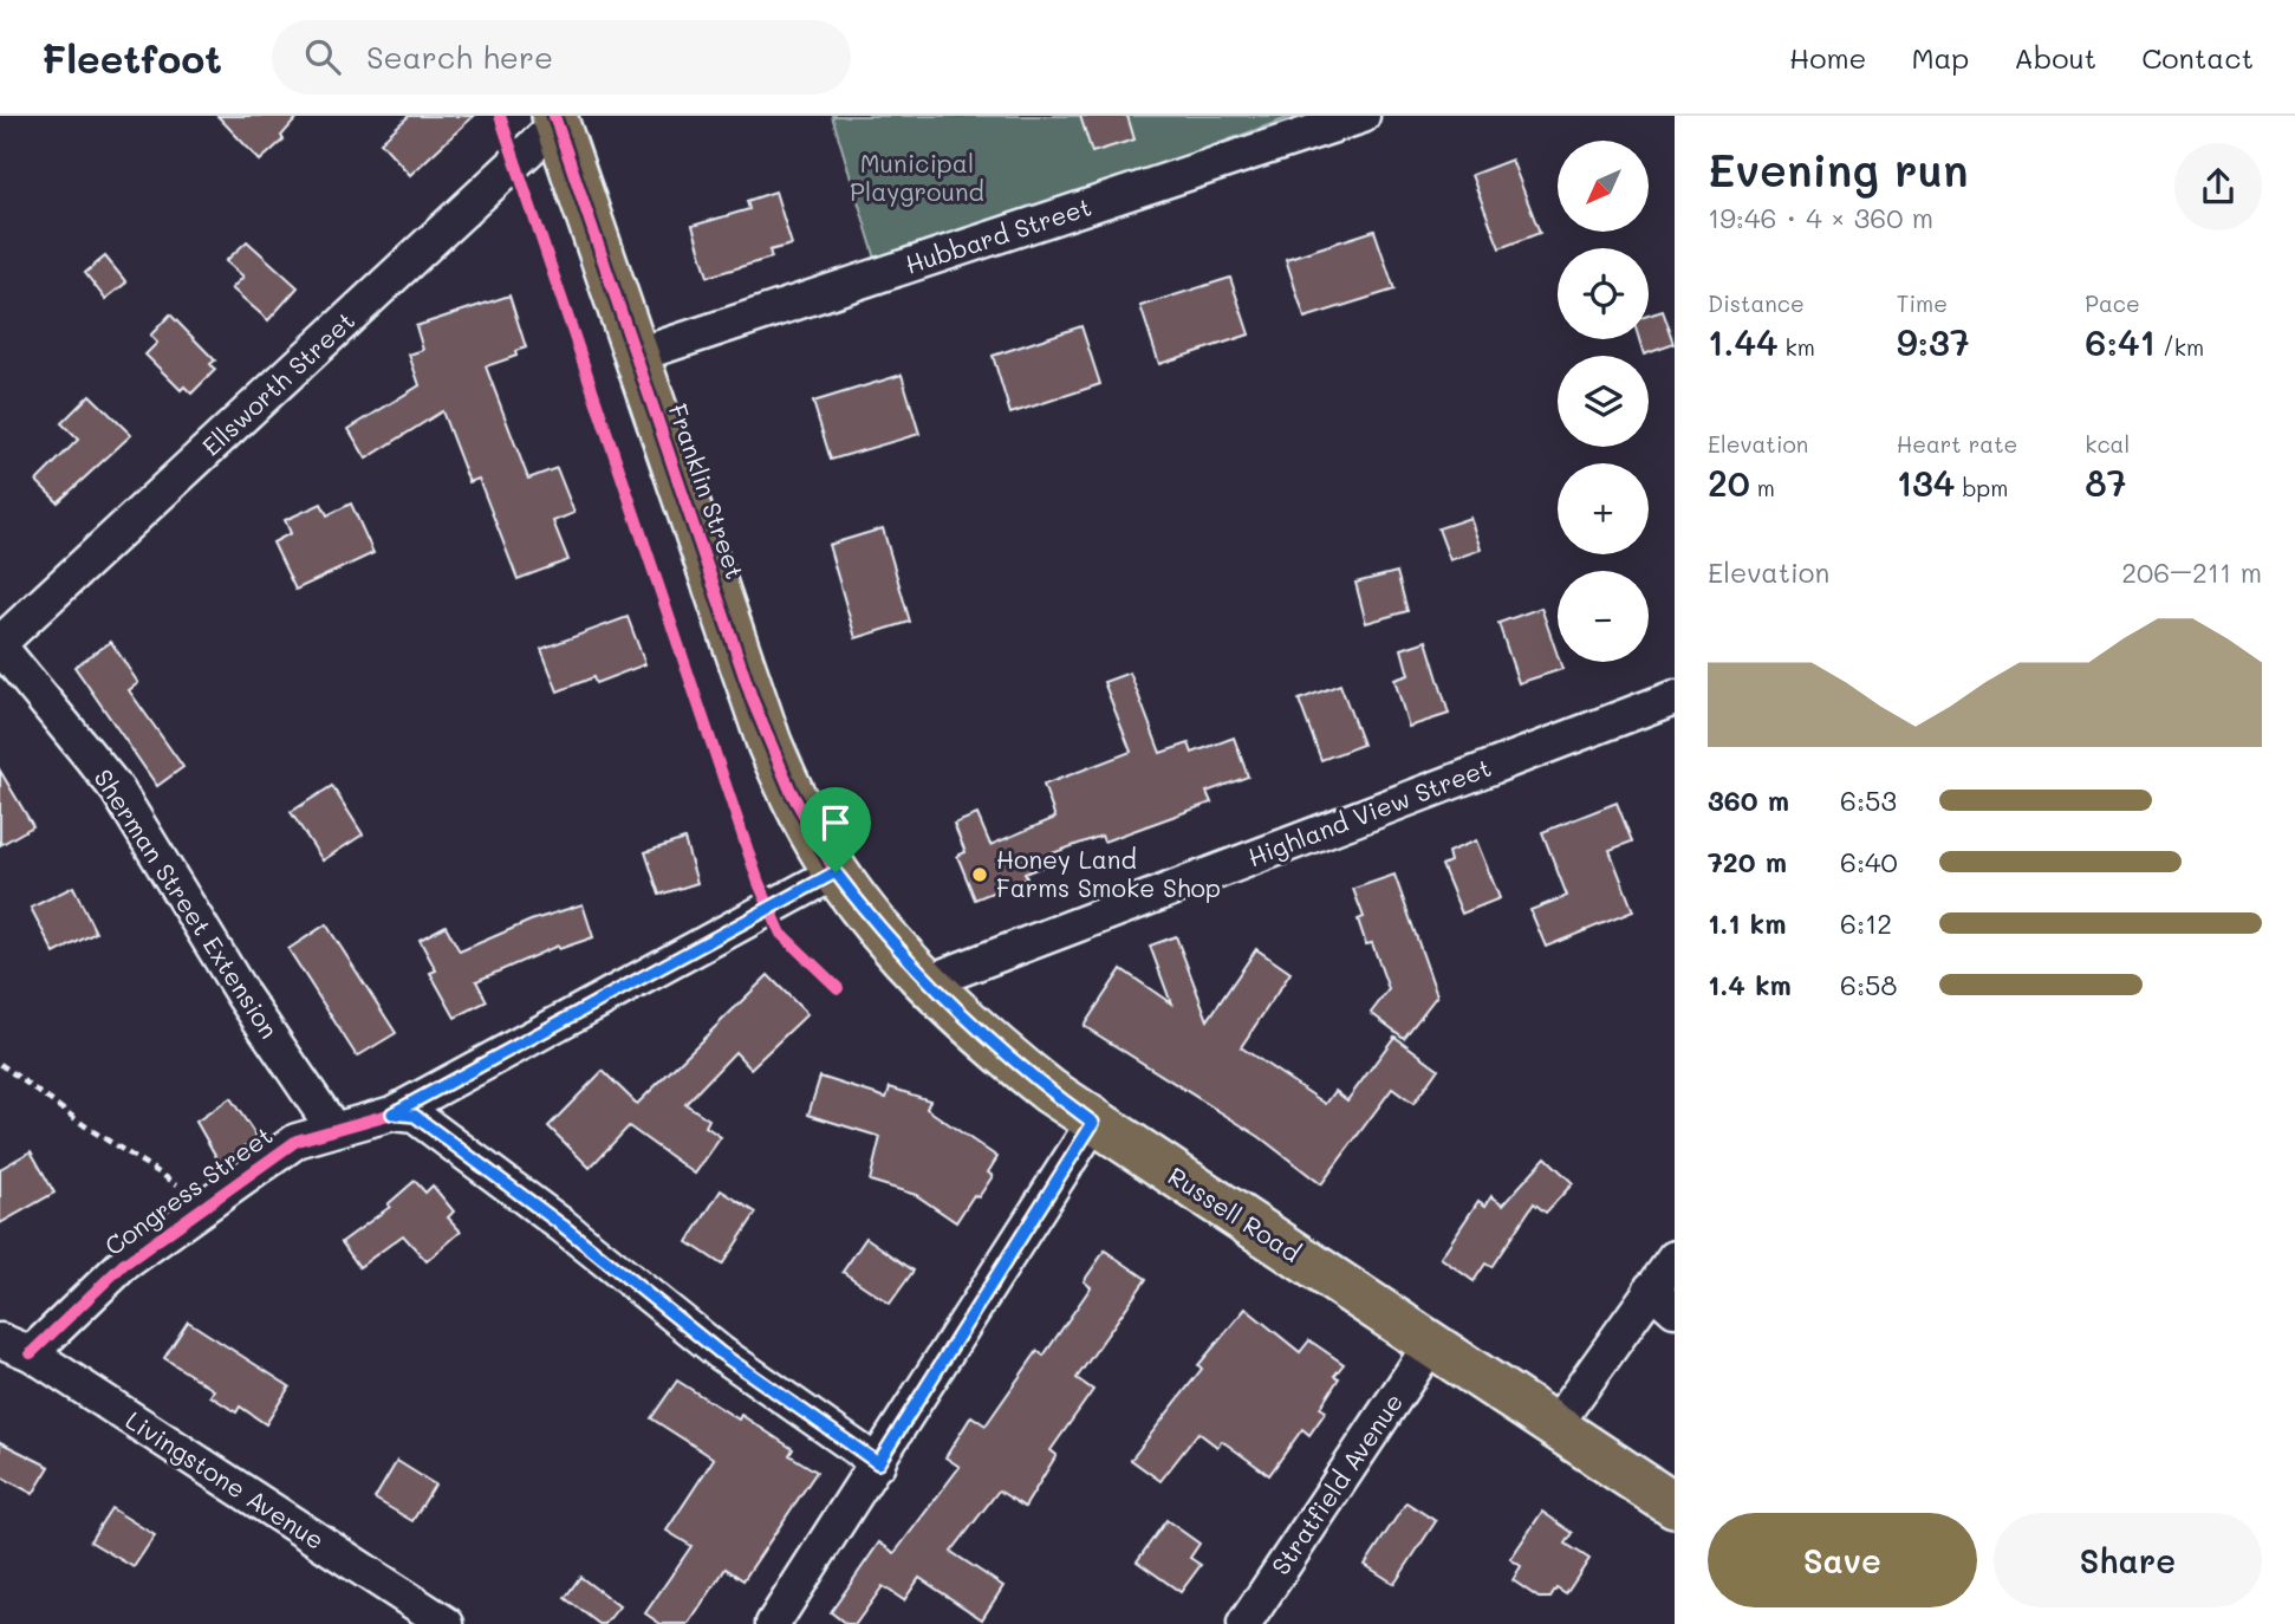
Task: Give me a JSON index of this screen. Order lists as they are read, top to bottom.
{
  "streets": {
    "main road": ["Franklin Street", "Russell Road"],
    "street": [
      "Hubbard Street",
      "Ellsworth Street",
      "Highland View Street",
      "Sherman Street Extension",
      "Congress Street",
      "Livingstone Avenue",
      "Stratfield Avenue"
    ]
  },
  "crossings": [
    ["Hubbard Street", "Franklin Street"],
    ["Ellsworth Street", "Franklin Street"],
    ["Ellsworth Street", "Sherman Street Extension"],
    ["Franklin Street", "Congress Street"],
    ["Franklin Street", "Russell Road"],
    ["Highland View Street", "Russell Road"],
    ["Sherman Street Extension", "Congress Street"],
    ["Congress Street", "Russell Road"],
    ["Congress Street", "Livingstone Avenue"],
    ["Russell Road", "Stratfield Avenue"]
  ],
  "parks": ["Municipal Playground"],
  "places": ["Honey Land Farms Smoke Shop"],
  "north": "bottom left",
  "page": {
    "header": "Fleetfoot",
    "search": "Search here",
    "nav": [
      "Home",
      "Map",
      "About",
      "Contact"
    ],
    "heading": ["Evening run", "19:46 · 4 × 360 m"],
    "map_buttons": ["+", "−"],
    "stats": [
      ["Distance", "1.44 km"],
      ["Time", "9:37"],
      ["Pace", "6:41 /km"],
      ["Elevation", "20 m"],
      ["Heart rate", "134 bpm"],
      ["kcal", "87"]
    ],
    "chart": ["Elevation", "206–211 m"],
    "list": [
      {
        "name": "360 m",
        "note": "6:53"
      },
      {
        "name": "720 m",
        "note": "6:40"
      },
      {
        "name": "1.1 km",
        "note": "6:12"
      },
      {
        "name": "1.4 km",
        "note": "6:58"
      }
    ],
    "buttons": ["Save", "Share"]
  }
}
